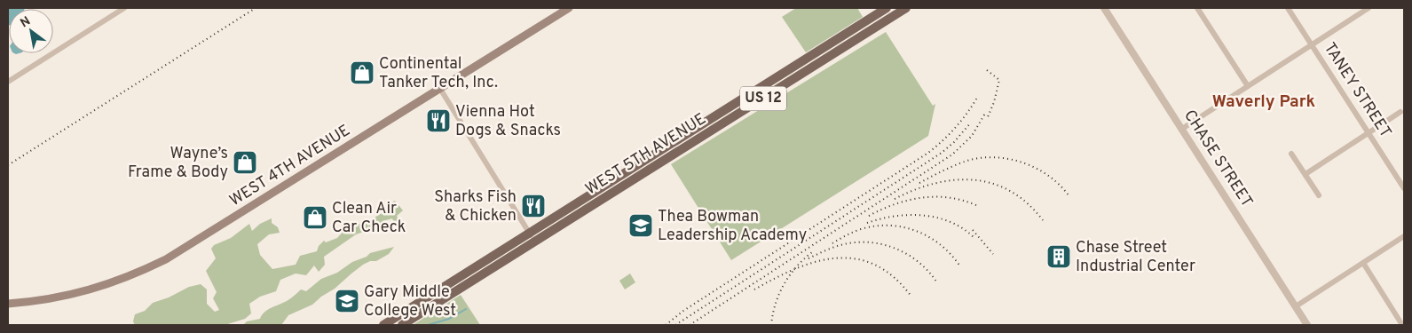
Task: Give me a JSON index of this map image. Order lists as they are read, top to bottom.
{
  "streets": {
    "main road": ["US 12", "WEST 5TH AVENUE", "WEST 4TH AVENUE"],
    "street": ["TANEY STREET", "CHASE STREET"]
  },
  "districts": ["Waverly Park"],
  "places": {
    "shop": ["Continental Tanker Tech, Inc.", "Wayne’s Frame & Body", "Clean Air Car Check"],
    "restaurant": ["Vienna Hot Dogs & Snacks", "Sharks Fish & Chicken"],
    "school or university": ["Thea Bowman Leadership Academy", "Gary Middle College West"],
    "building": ["Chase Street Industrial Center"]
  },
  "north": "top left"
}
